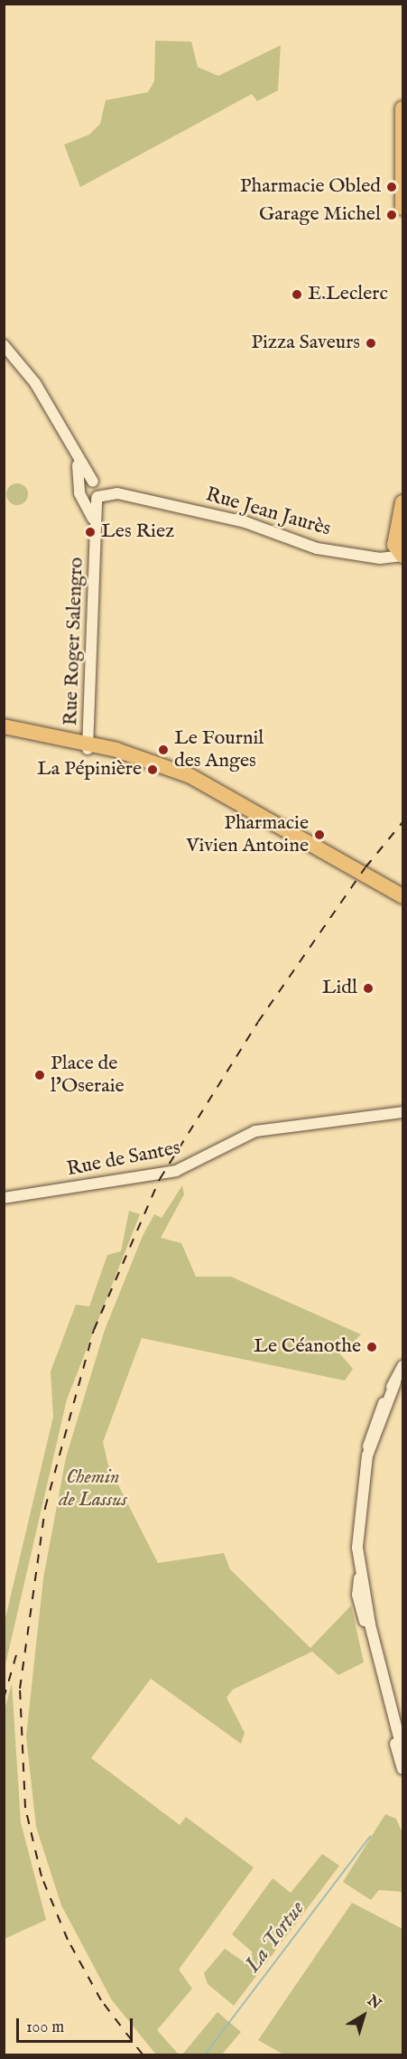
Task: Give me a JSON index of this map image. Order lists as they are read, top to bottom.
{
  "streets": {
    "street": ["Rue Jean Jaurès", "Rue Roger Salengro", "Rue de Santes"]
  },
  "crossings": [
    ["Rue Jean Jaurès", "Rue Roger Salengro"]
  ],
  "water": ["La Tortue"],
  "parks": ["Chemin de Lassus"],
  "places": [
    "Pharmacie Obled",
    "Garage Michel",
    "E.Leclerc",
    "Pizza Saveurs",
    "Les Riez",
    "Le Fournil des Anges",
    "La Pépinière",
    "Pharmacie Vivien Antoine",
    "Lidl",
    "Place de l'Oseraie",
    "Le Céanothe"
  ],
  "scale_bar": "100 m",
  "north": "top right"
}
